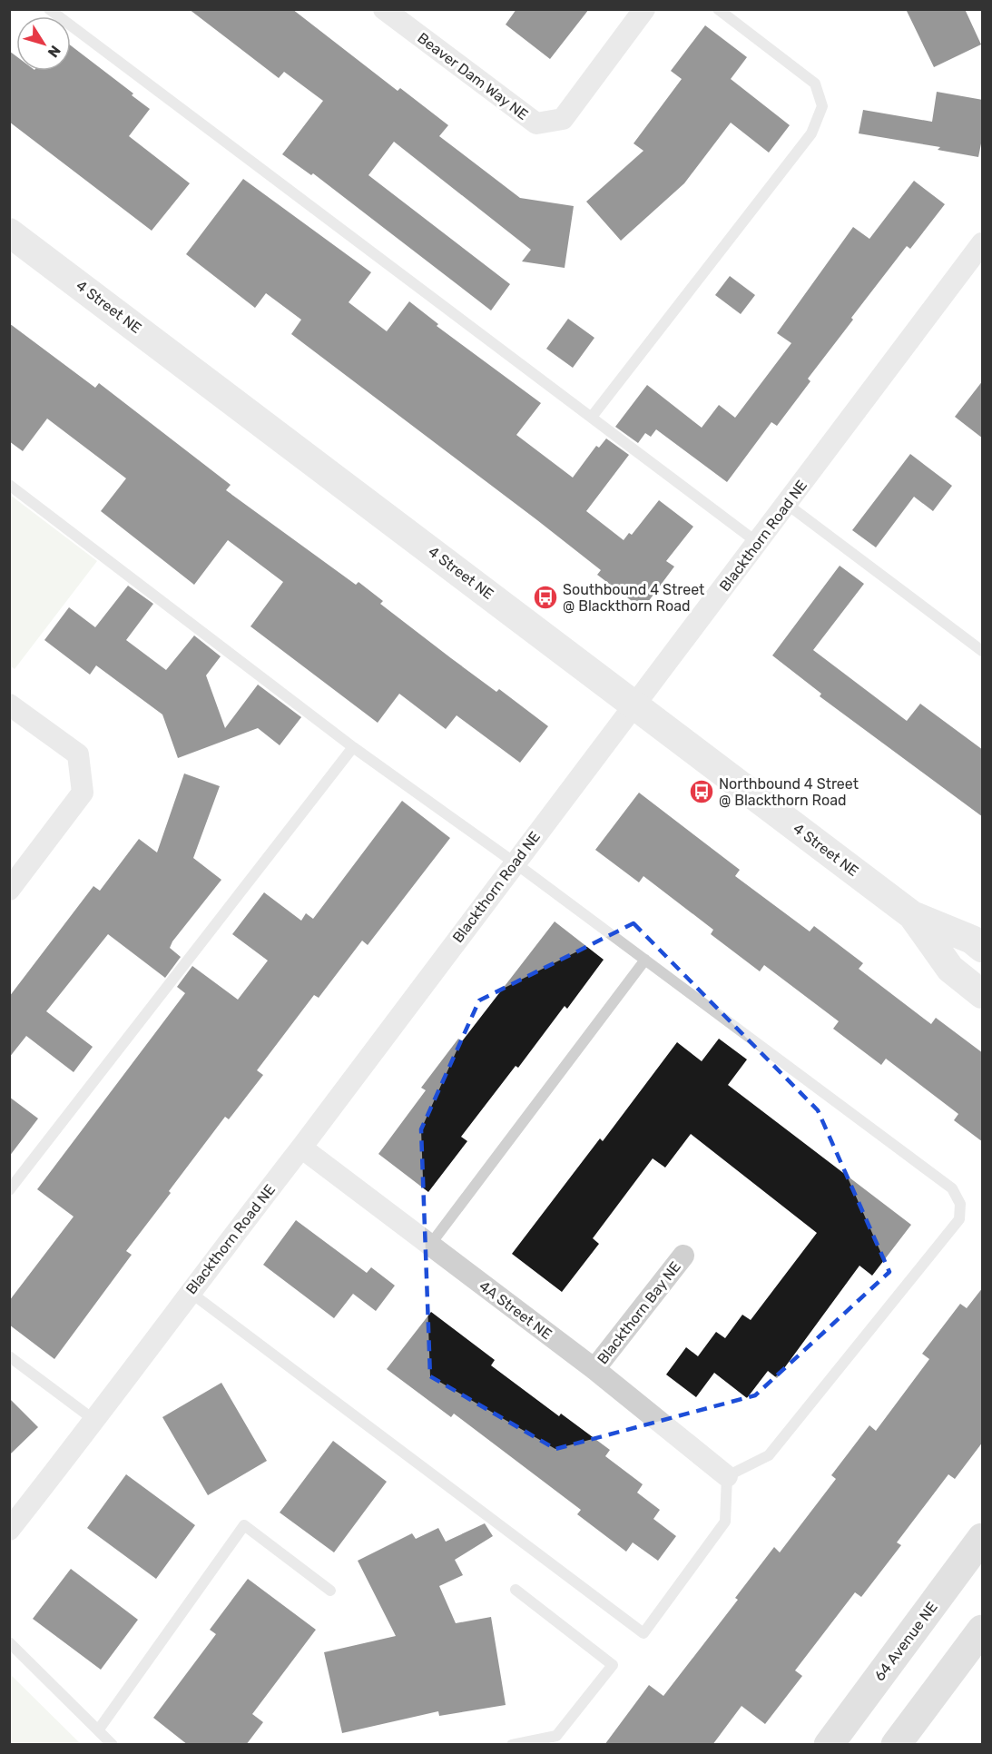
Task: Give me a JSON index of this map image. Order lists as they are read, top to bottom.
{
  "streets": {
    "main road": ["64 Avenue NE"],
    "street": [
      "Beaver Dam Way NE",
      "4 Street NE",
      "Blackthorn Road NE",
      "4A Street NE",
      "Blackthorn Bay NE"
    ]
  },
  "crossings": [
    ["4 Street NE", "Blackthorn Road NE"],
    ["Blackthorn Road NE", "4A Street NE"],
    ["4A Street NE", "Blackthorn Bay NE"]
  ],
  "places": {
    "bus stop": ["Southbound 4 Street @ Blackthorn Road", "Northbound 4 Street @ Blackthorn Road"]
  },
  "north": "bottom right"
}
